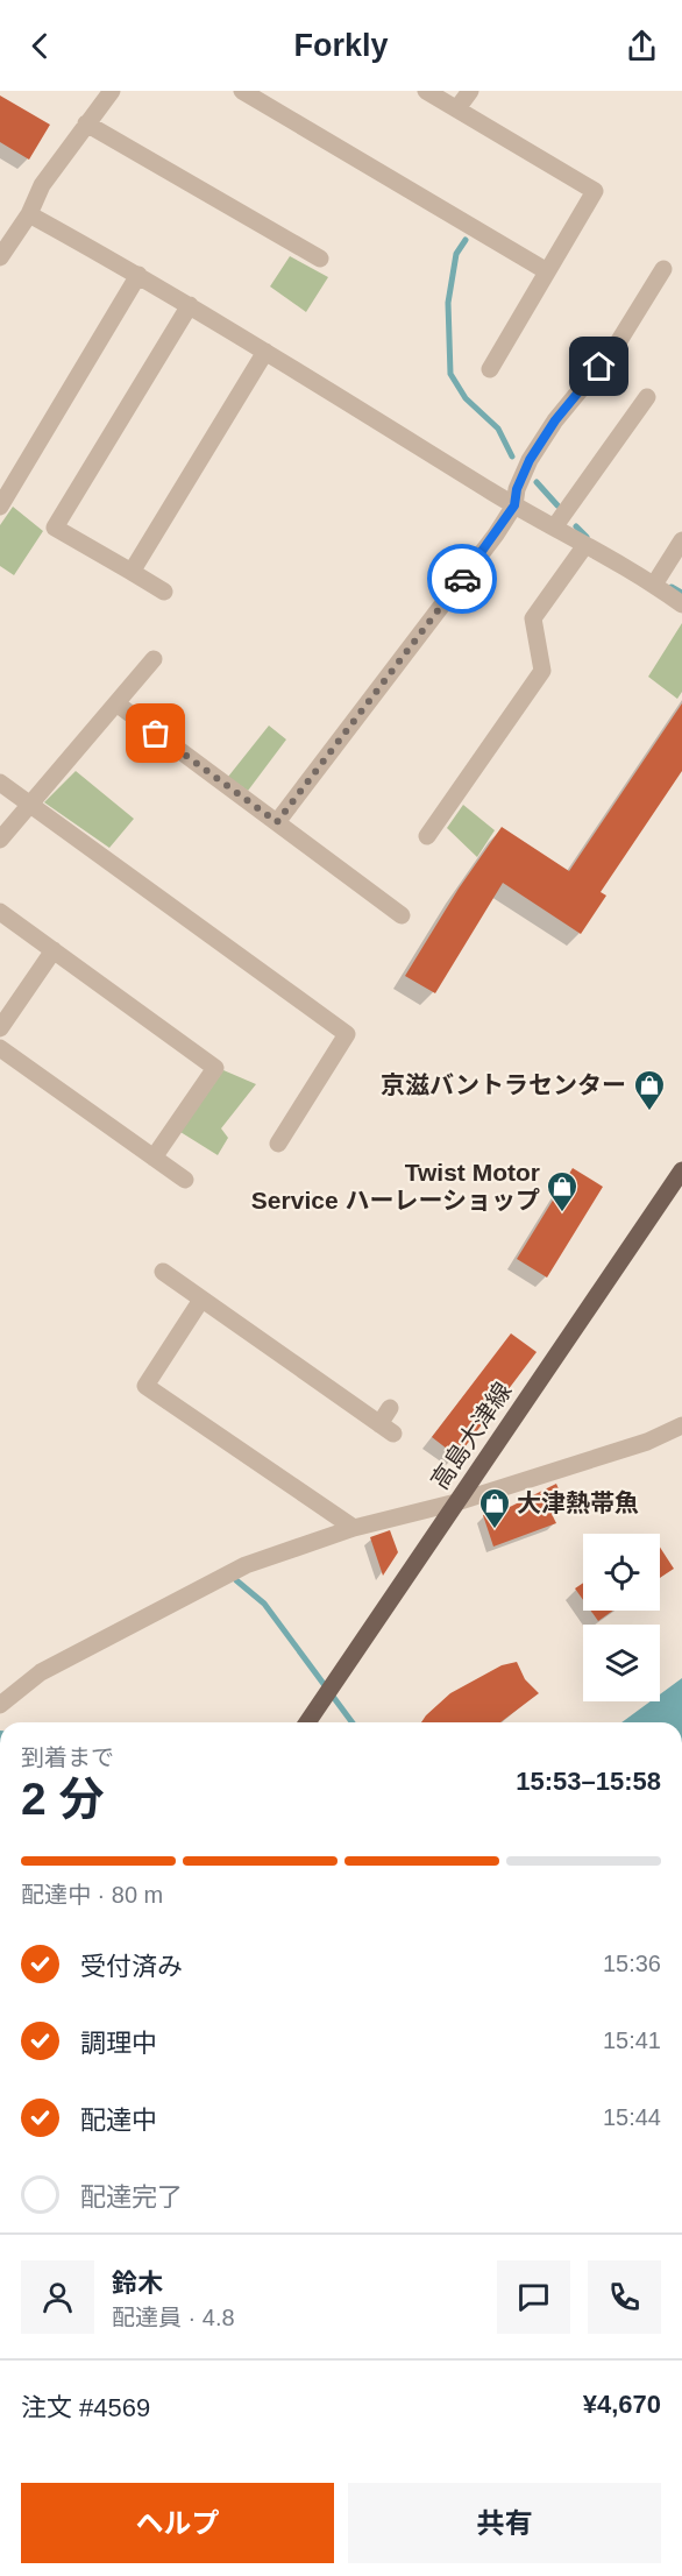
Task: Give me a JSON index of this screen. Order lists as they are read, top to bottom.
{
  "streets": {
    "main road": ["高島大津線"]
  },
  "places": {
    "shop": ["京滋バントラセンター", "Twist Motor Service ハーレーショップ", "大津熱帯魚"]
  },
  "page": {
    "header": "Forkly",
    "heading": ["2 分", "到着まで", "15:53–15:58"],
    "panel": [
      "鈴木",
      "配達員 · 4.8",
      "注文 #4569",
      "¥4,670"
    ],
    "bar": "配達中 · 80 m",
    "list": [
      ["受付済み", "15:36"],
      ["調理中", "15:41"],
      ["配達中", "15:44"],
      "配達完了"
    ],
    "buttons": ["ヘルプ", "共有"]
  }
}
